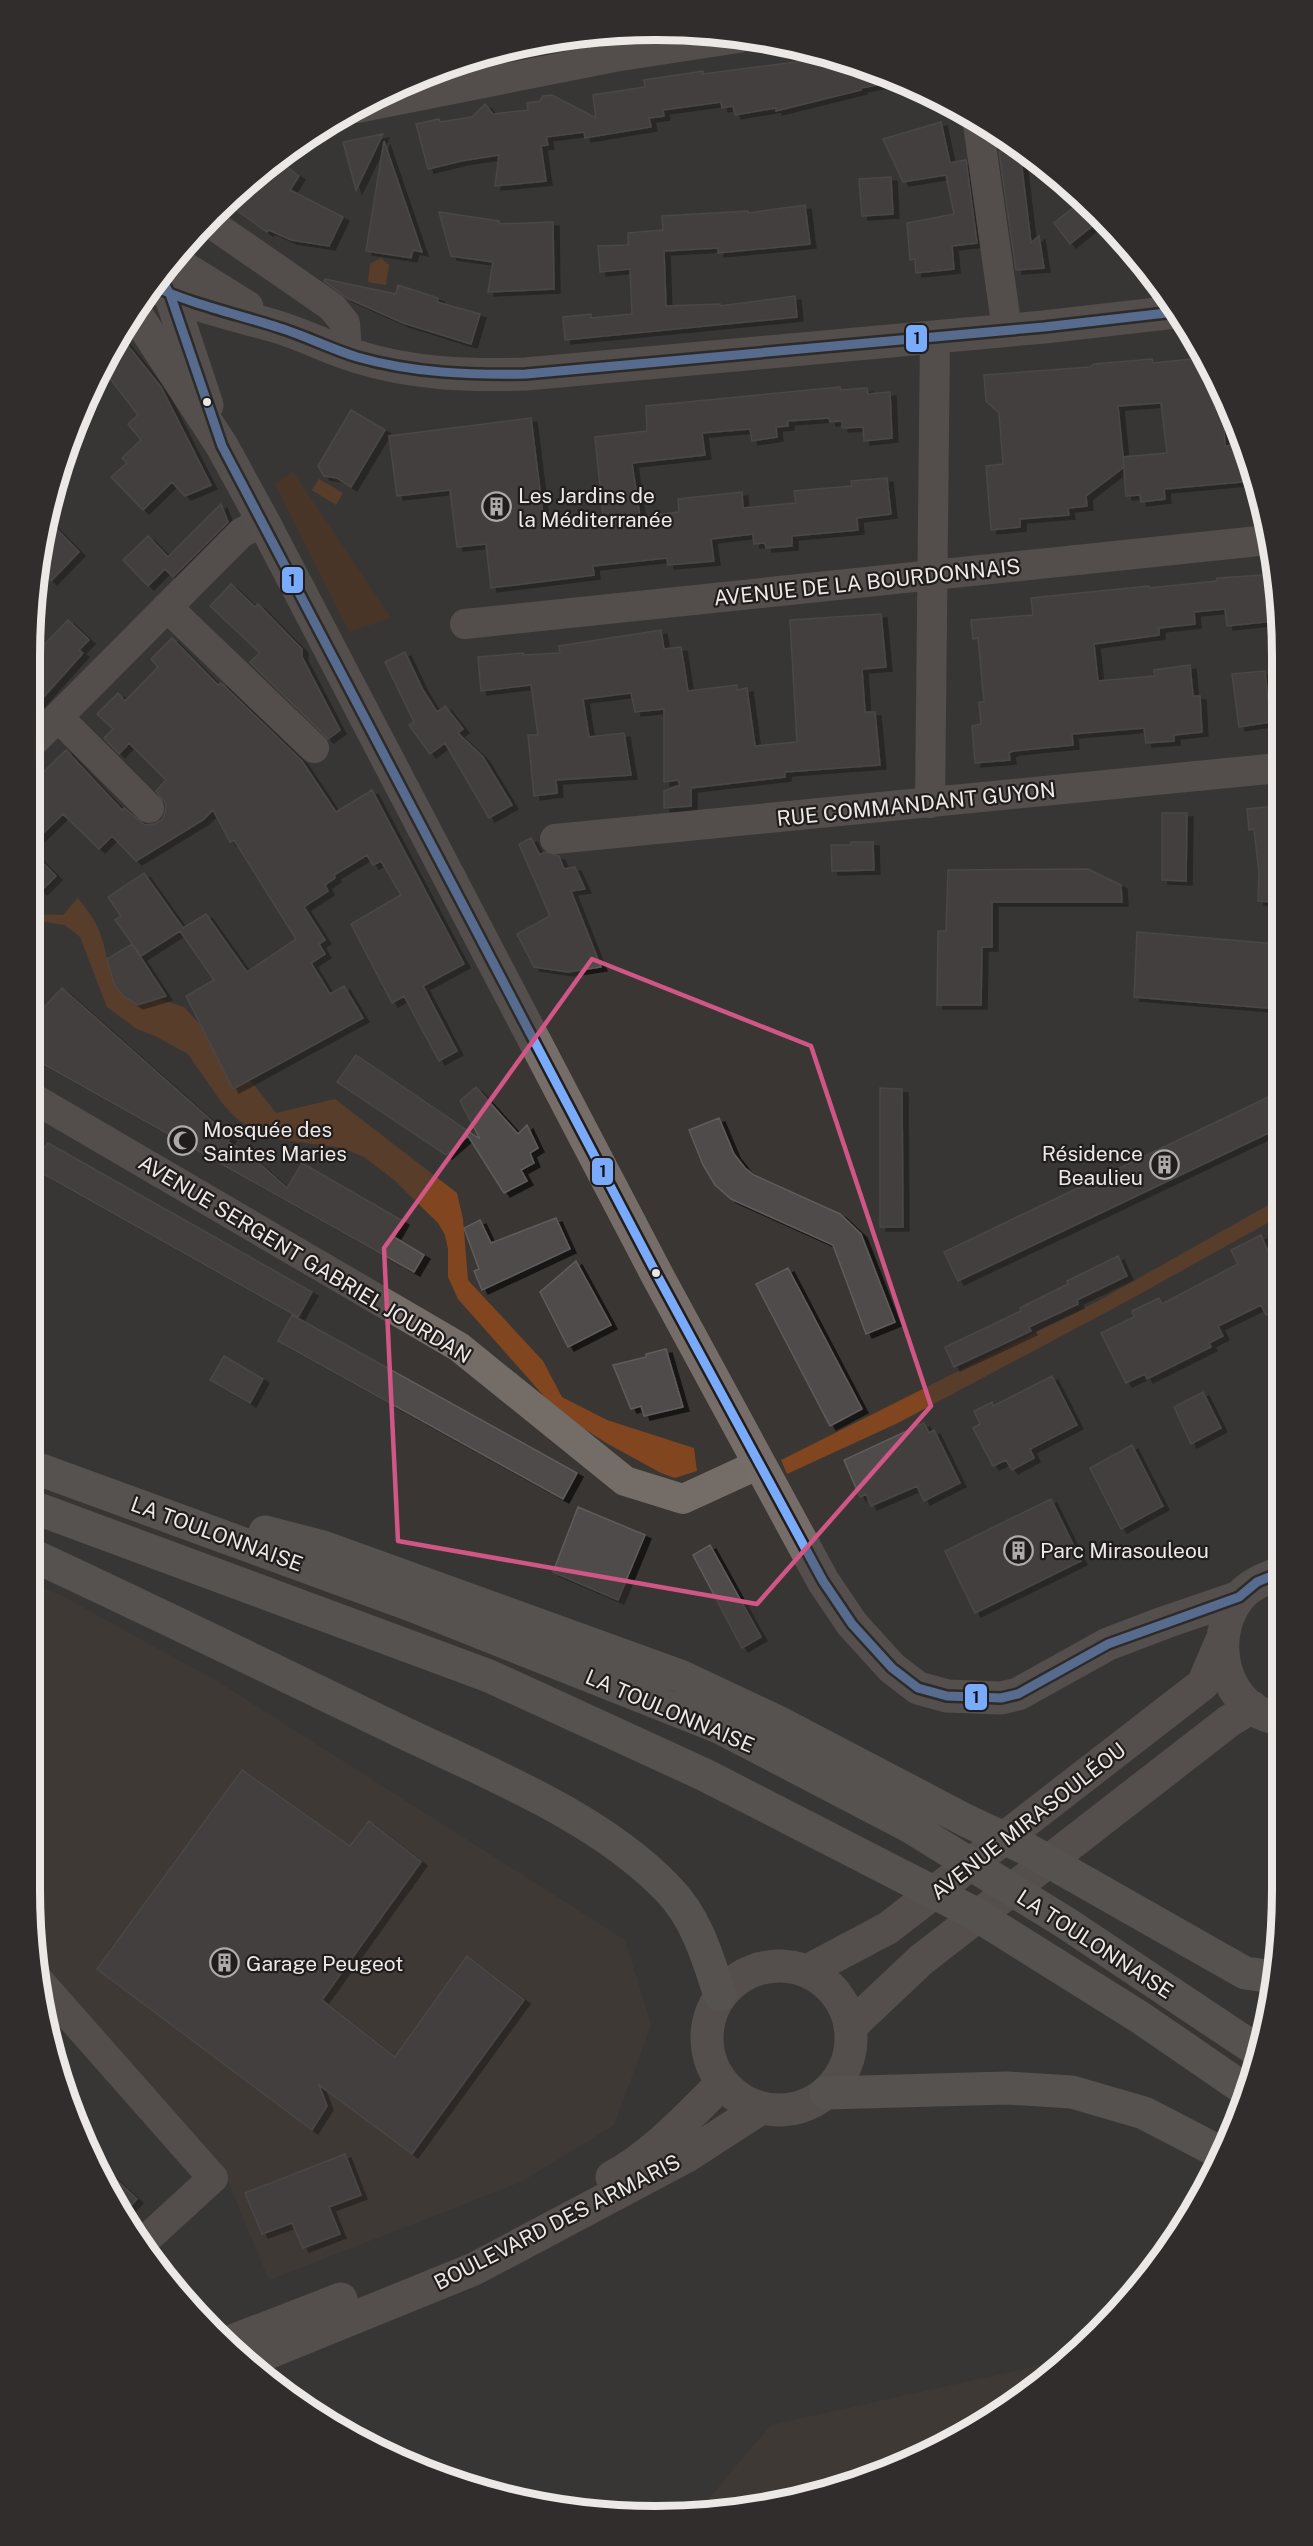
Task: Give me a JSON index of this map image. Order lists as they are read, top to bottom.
{
  "streets": {
    "highway": ["LA TOULONNAISE"],
    "main road": ["AVENUE MIRASOULÉOU", "BOULEVARD DES ARMARIS"],
    "street": ["AVENUE DE LA BOURDONNAIS", "RUE COMMANDANT GUYON", "AVENUE SERGENT GABRIEL JOURDAN"]
  },
  "crossings": [
    ["AVENUE MIRASOULÉOU", "BOULEVARD DES ARMARIS"]
  ],
  "places": {
    "building": [
      "Les Jardins de la Méditerranée",
      "Résidence Beaulieu",
      "Parc Mirasouleou",
      "Garage Peugeot"
    ],
    "mosque": ["Mosquée des Saintes Maries"]
  },
  "lines": ["transit line 1"]
}
